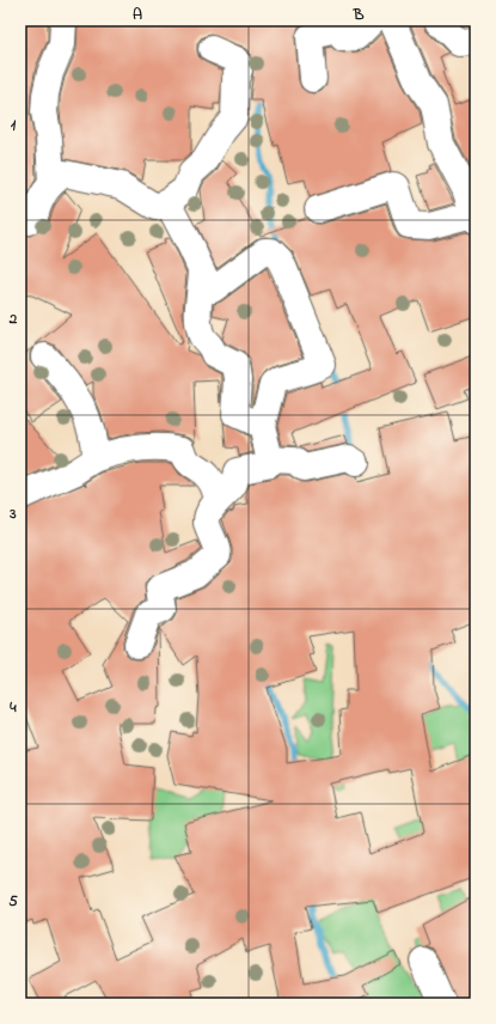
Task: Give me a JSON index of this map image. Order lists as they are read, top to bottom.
{
  "grid": {
    "columns": ["A", "B"],
    "rows": [
      "1",
      "2",
      "3",
      "4",
      "5"
    ]
  }
}
